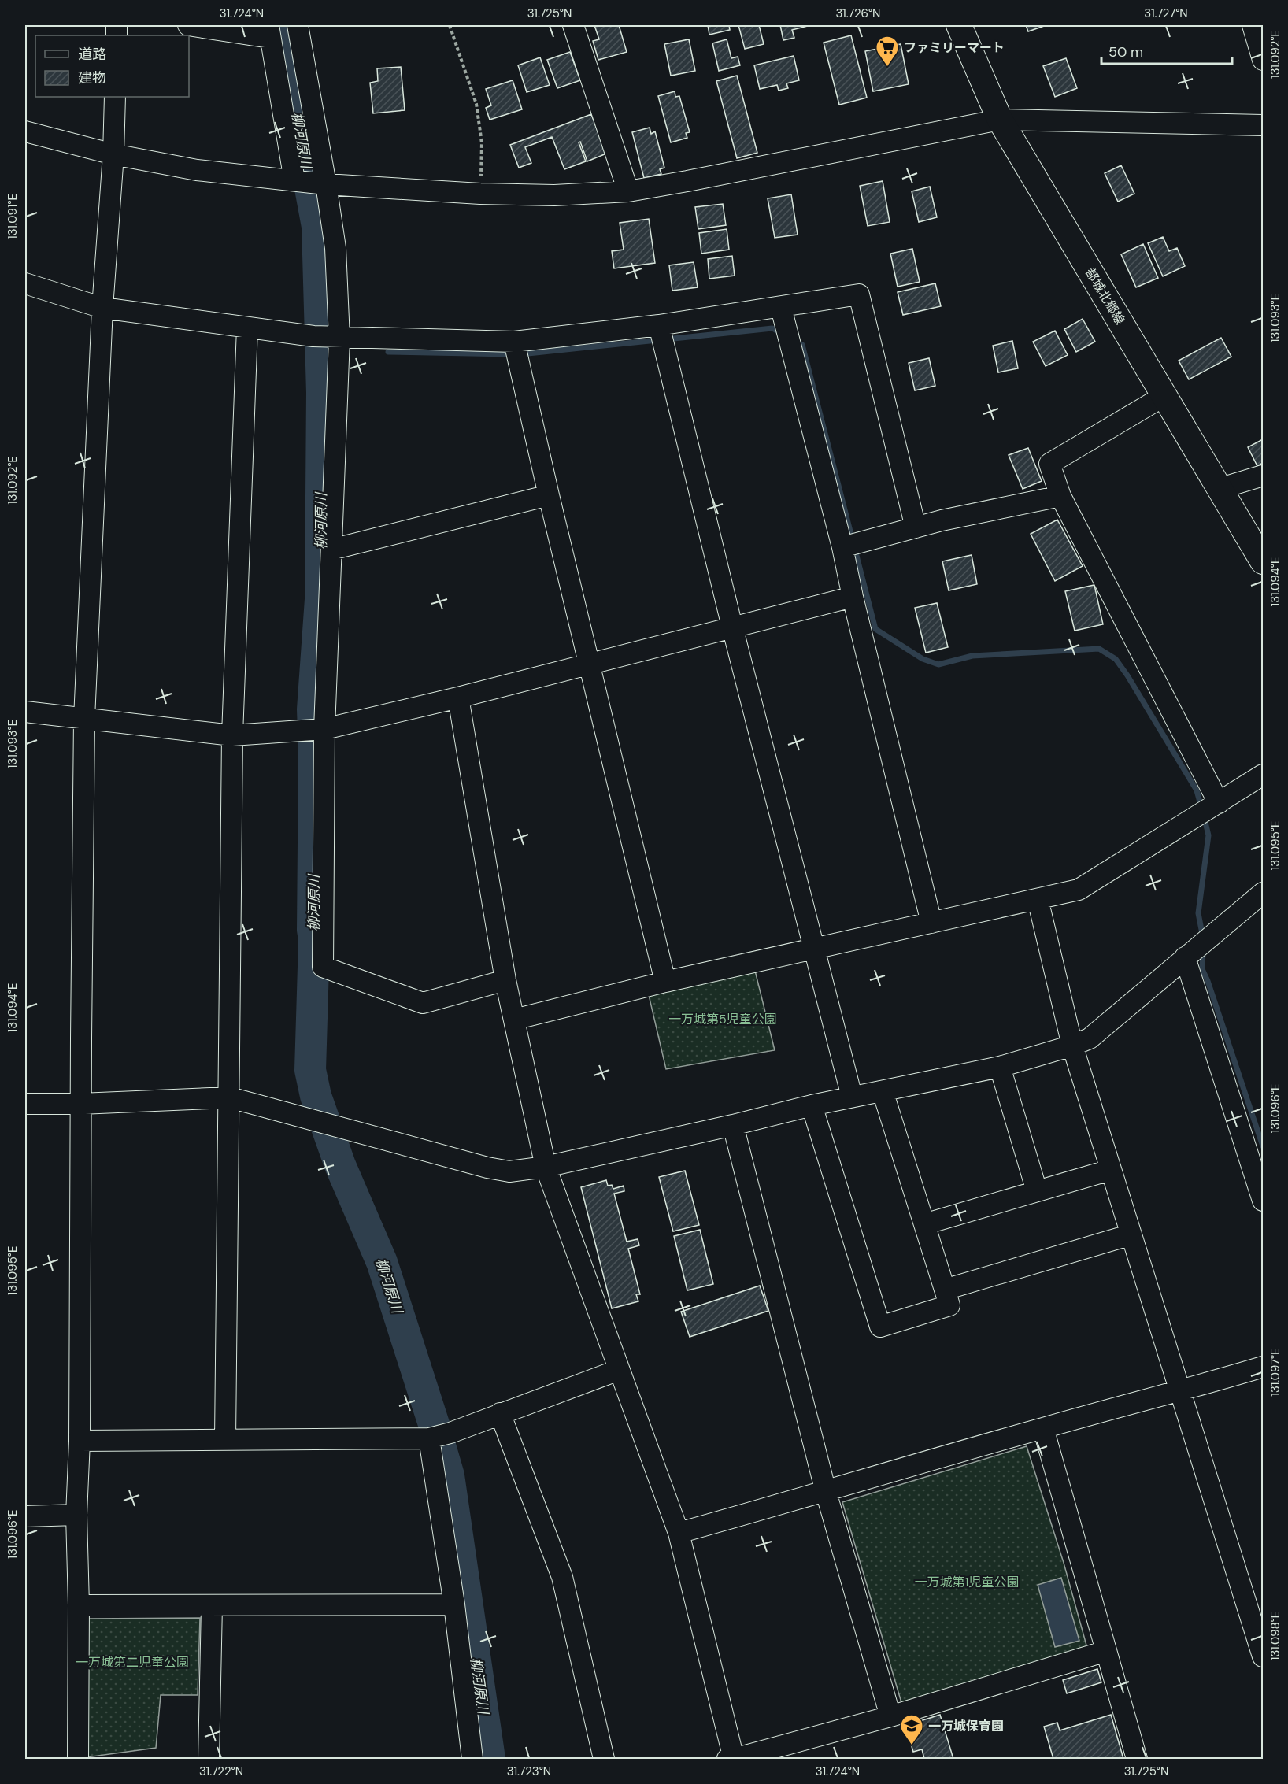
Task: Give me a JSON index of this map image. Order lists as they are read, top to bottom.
{
  "streets": {
    "main road": ["都城北郷線"]
  },
  "water": ["柳河原川"],
  "parks": ["一万城第5児童公園", "一万城第1児童公園", "一万城第二児童公園"],
  "places": {
    "supermarket": ["ファミリーマート"],
    "school or university": ["一万城保育園"]
  },
  "legend": ["道路", "建物"],
  "scale_bar": "50 m",
  "coordinates": [
    "31.724°N",
    "31.725°N",
    "31.726°N",
    "31.727°N",
    "131.092°E",
    "131.091°E",
    "131.093°E",
    "131.094°E",
    "131.095°E",
    "131.096°E",
    "131.097°E",
    "131.098°E",
    "31.722°N",
    "31.723°N"
  ]
}
